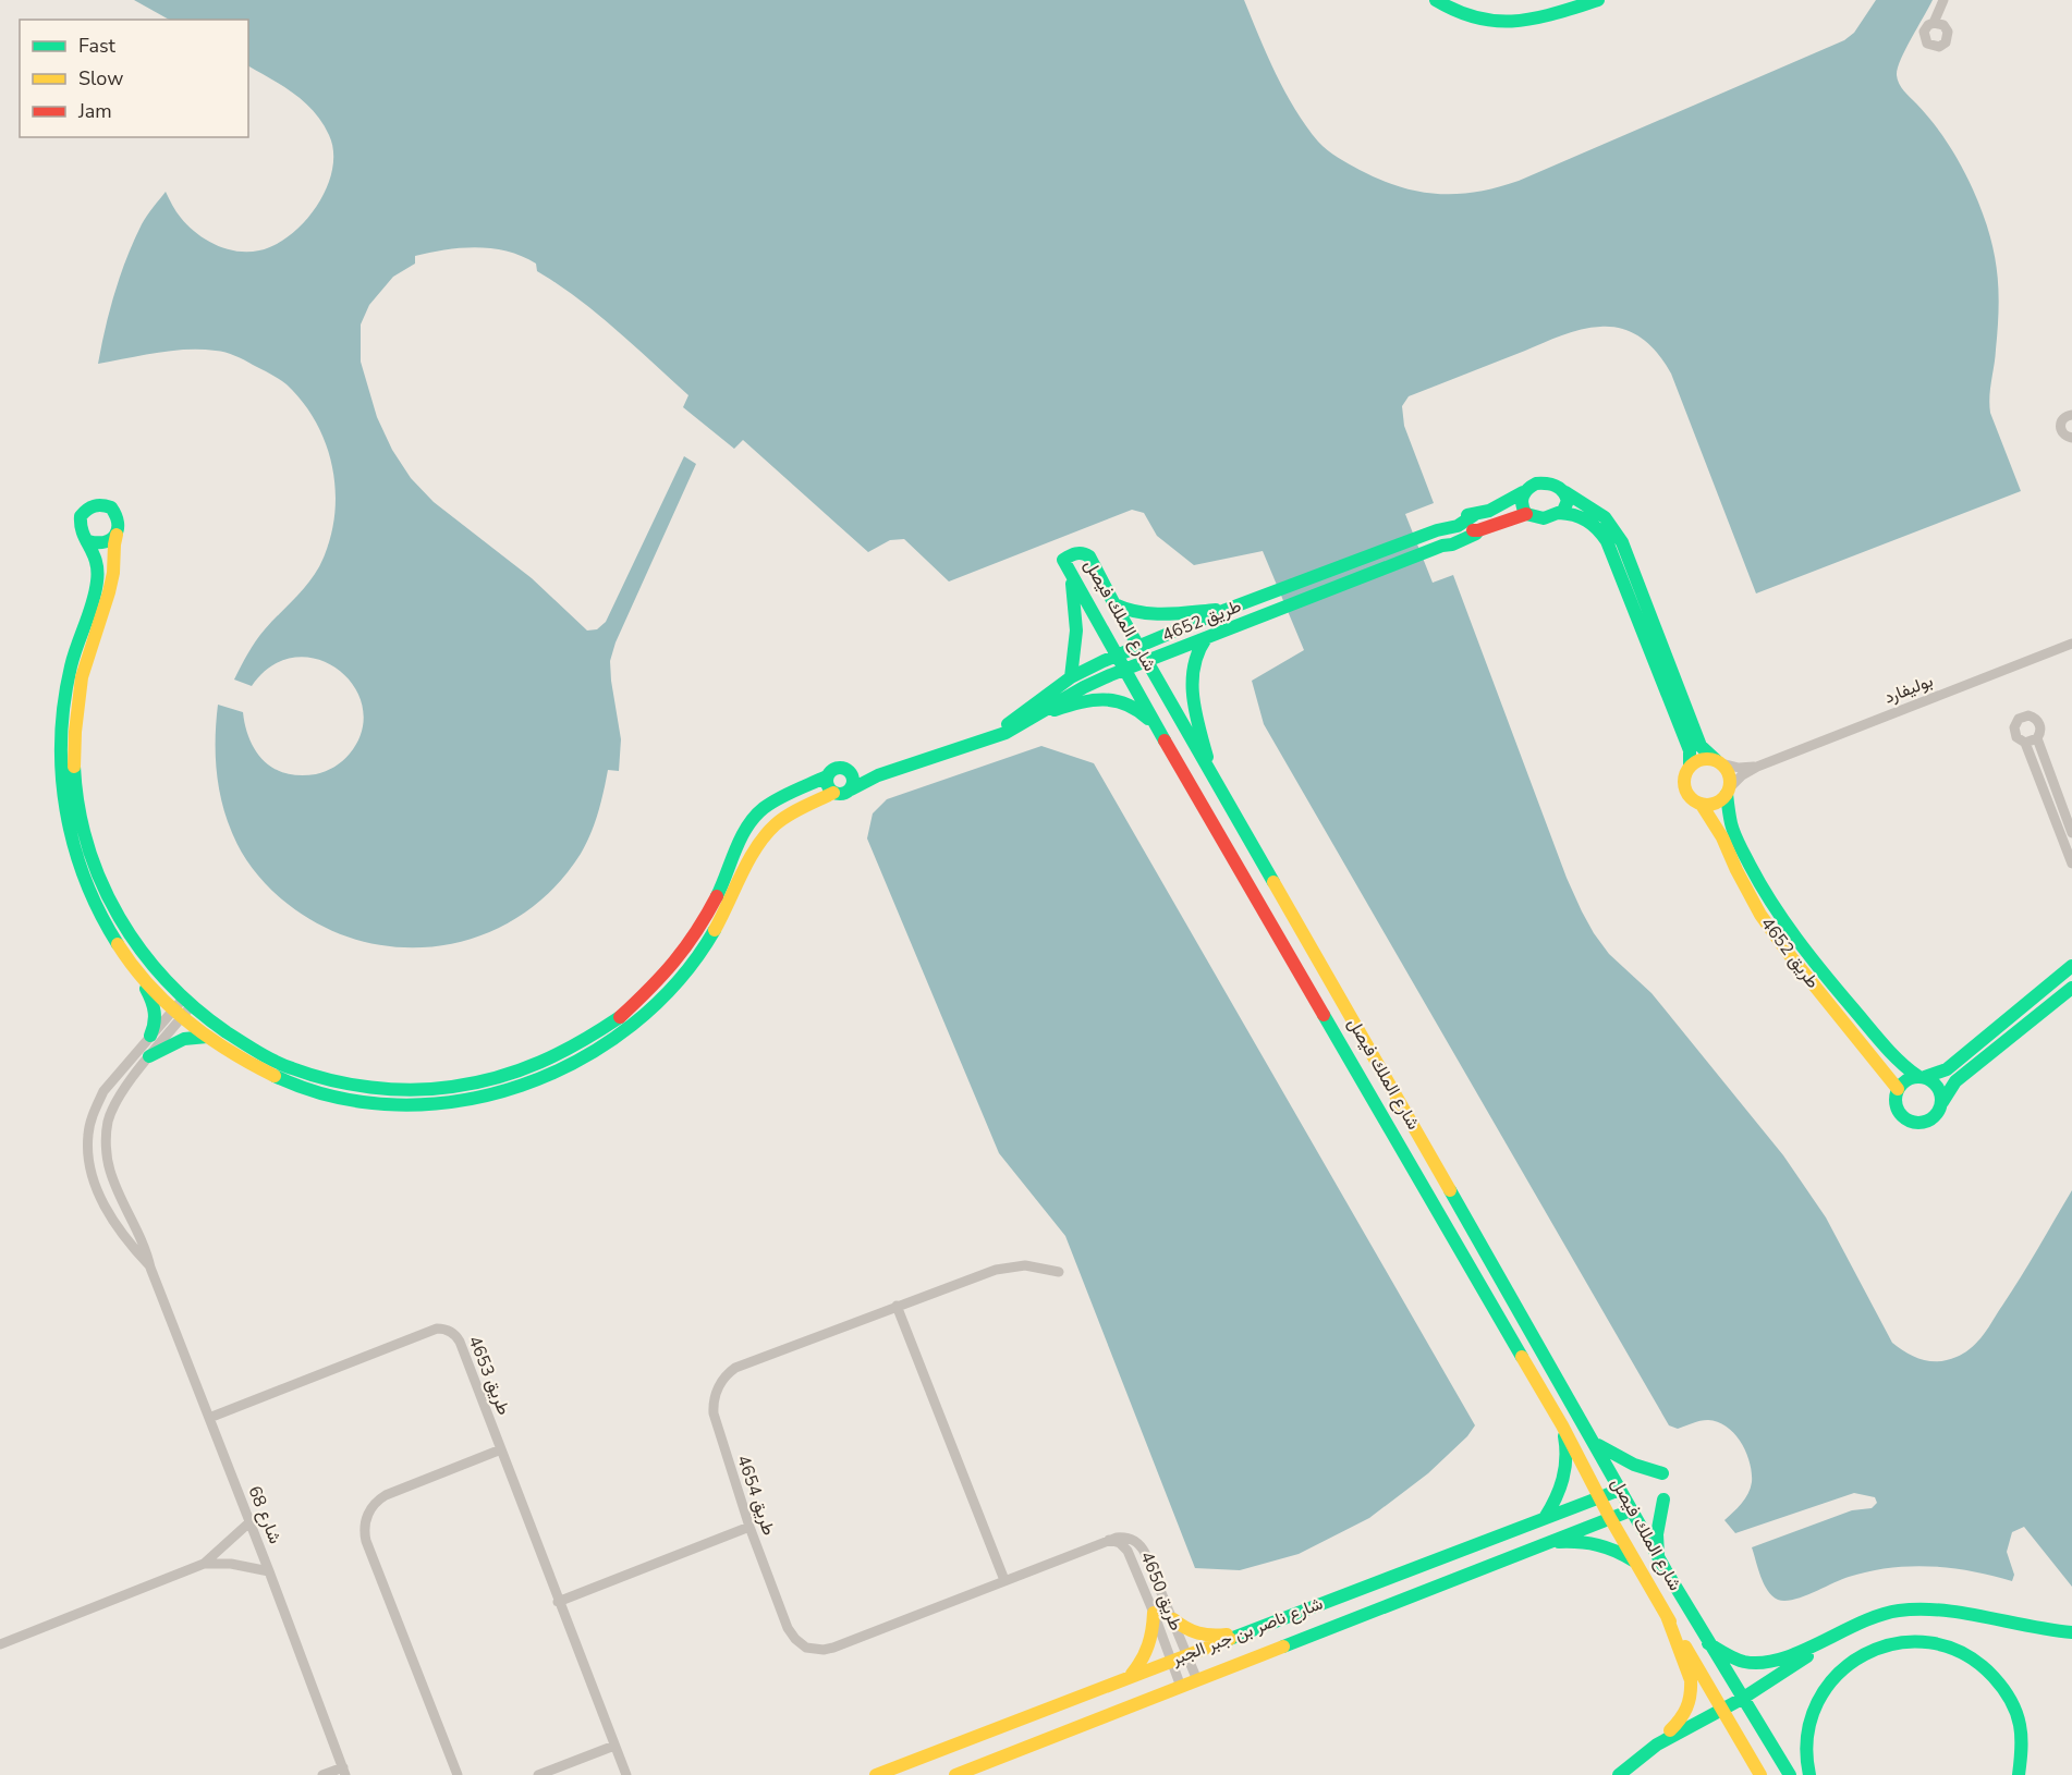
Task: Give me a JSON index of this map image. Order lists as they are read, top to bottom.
{
  "streets": {
    "main road": ["شارع الملك فيصل", "طريق 4652", "شارع ناصر بن جبر الجبر"],
    "street": [
      "بوليفارد",
      "طريق 4653",
      "طريق 4654",
      "شارع 68",
      "طريق 4650"
    ]
  },
  "crossings": [
    ["شارع الملك فيصل", "طريق 4652"],
    ["شارع الملك فيصل", "شارع ناصر بن جبر الجبر"],
    ["طريق 4652", "بوليفارد"],
    ["طريق 4653", "شارع 68"],
    ["طريق 4654", "طريق 4650"],
    ["طريق 4650", "شارع ناصر بن جبر الجبر"]
  ],
  "legend": ["Fast", "Slow", "Jam"]
}
